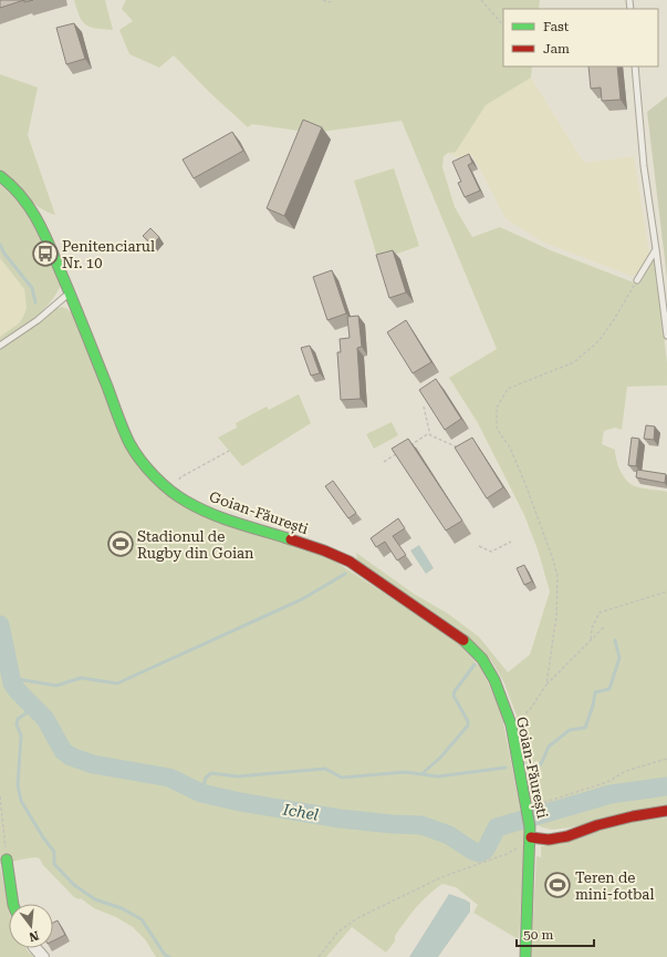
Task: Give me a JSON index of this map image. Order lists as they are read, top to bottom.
{
  "streets": {
    "street": ["Goian-Făurești"]
  },
  "water": ["Ichel"],
  "places": {
    "bus stop": ["Penitenciarul Nr. 10"],
    "sports": ["Stadionul de Rugby din Goian", "Teren de mini-fotbal"]
  },
  "legend": ["Fast", "Jam"],
  "scale_bar": "50 m",
  "north": "bottom"
}
